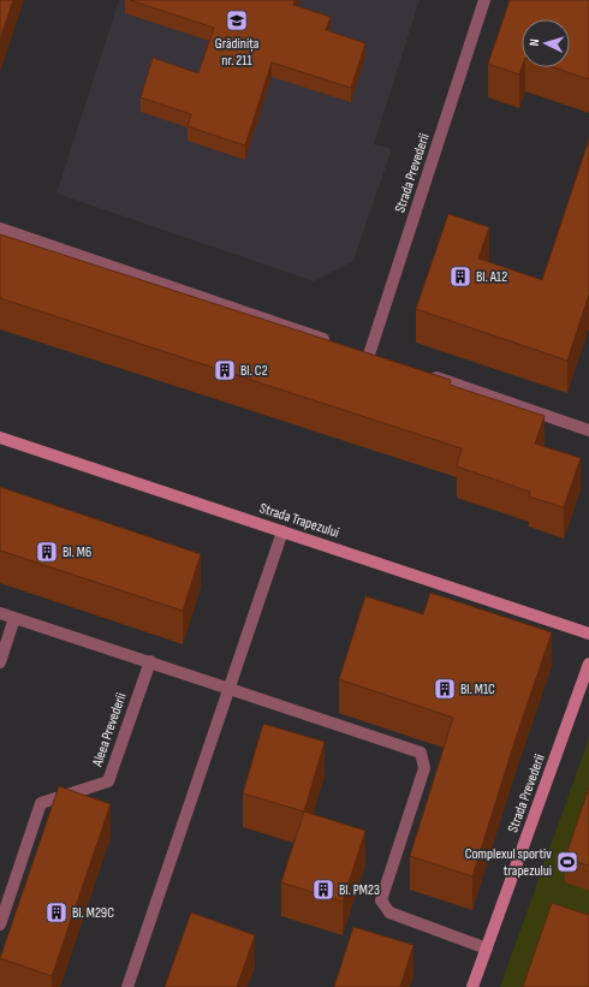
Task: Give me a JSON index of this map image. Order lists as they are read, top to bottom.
{
  "streets": {
    "street": ["Strada Prevederii", "Strada Trapezului", "Aleea Prevederii"]
  },
  "places": {
    "school or university": ["Grădinița nr. 211"],
    "building": [
      "Bl. A12",
      "Bl. C2",
      "Bl. M6",
      "Bl. M1C",
      "Bl. PM23",
      "Bl. M29C"
    ],
    "sports": ["Complexul sportiv trapezului"]
  },
  "north": "left"
}
